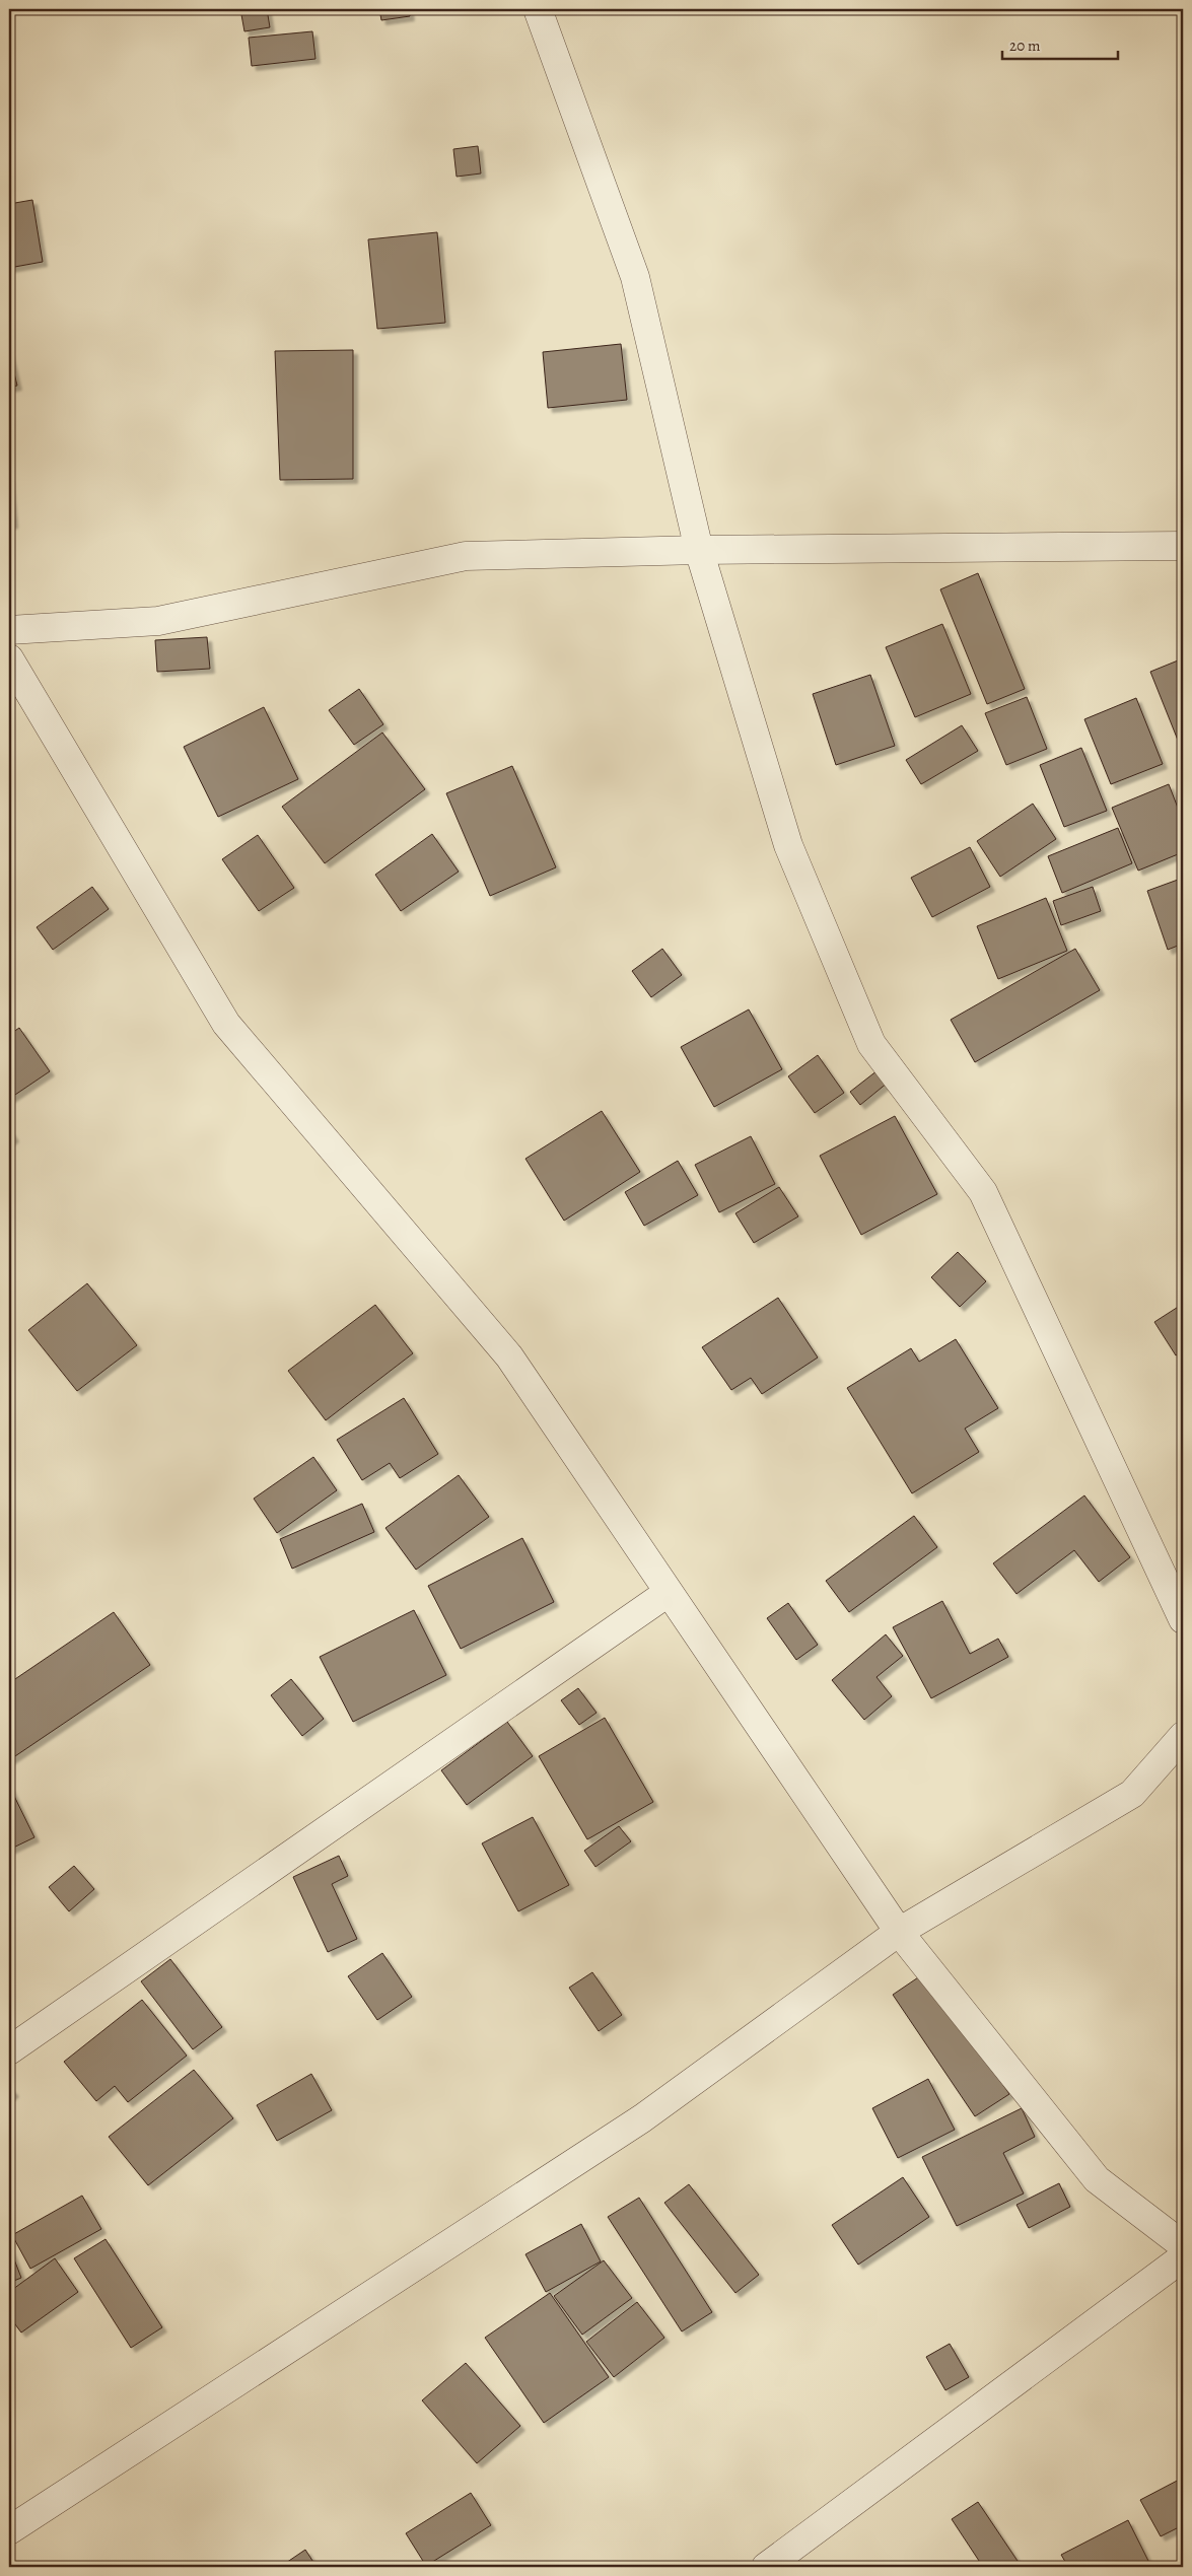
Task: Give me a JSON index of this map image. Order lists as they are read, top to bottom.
{
  "scale_bar": "20 m"
}
